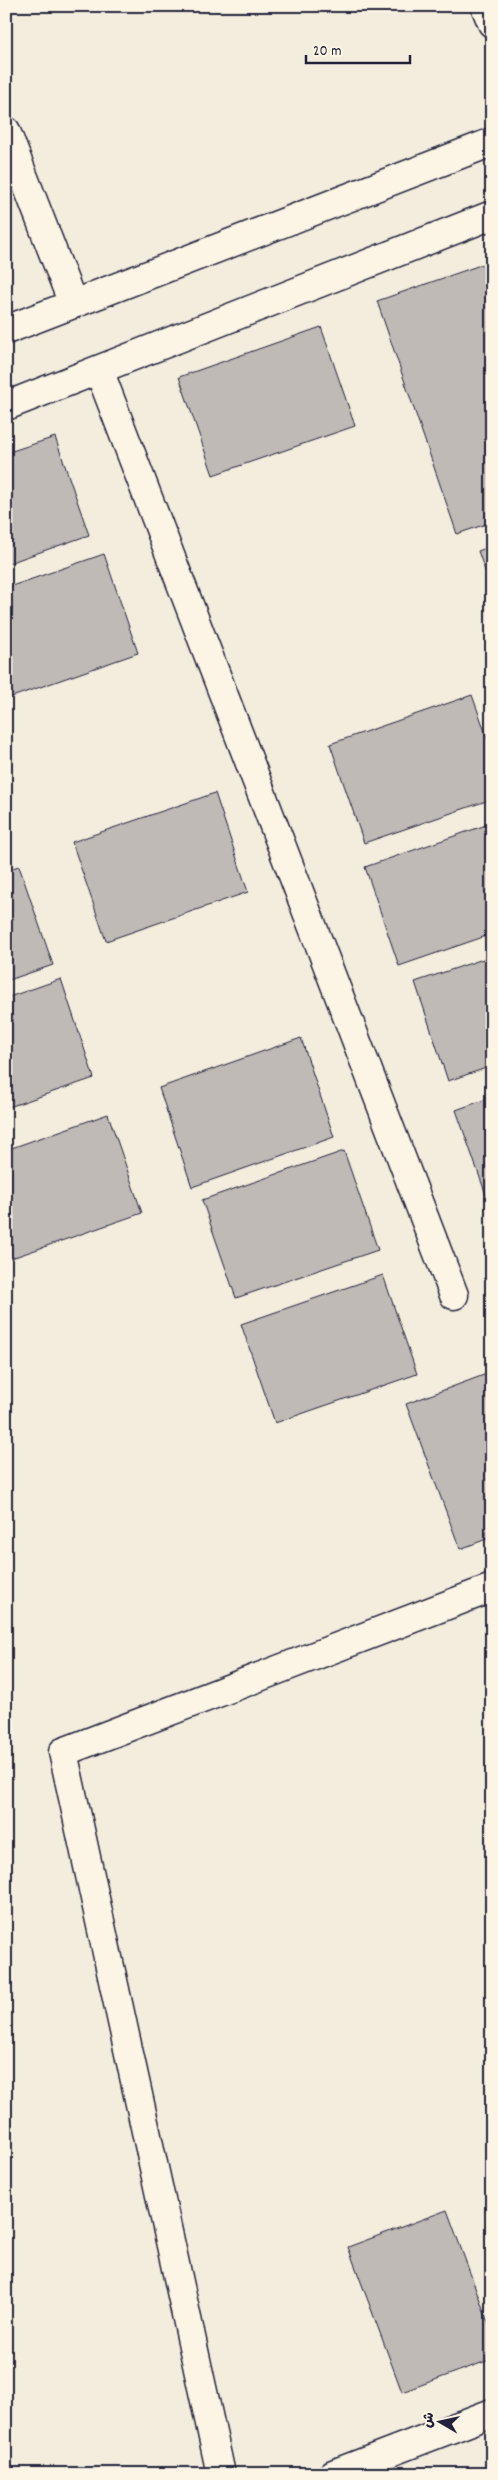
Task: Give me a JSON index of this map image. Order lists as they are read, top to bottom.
{
  "scale_bar": "20 m",
  "north": "left"
}
